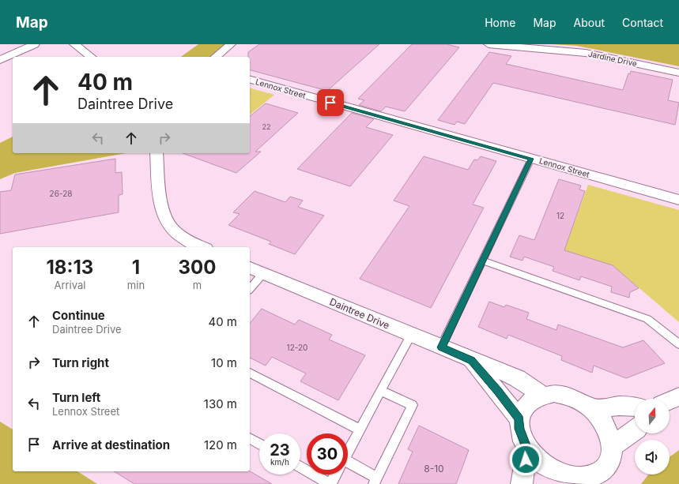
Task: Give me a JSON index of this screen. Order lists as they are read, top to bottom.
{
  "streets": {
    "street": ["Jardine Drive", "Lennox Street", "Daintree Drive"]
  },
  "house_numbers": [
    "22",
    "26-28",
    "12",
    "12-20",
    "8-10"
  ],
  "north": "top",
  "page": {
    "header": "Map",
    "nav": [
      "Home",
      "Map",
      "About",
      "Contact"
    ],
    "turn": ["40 m", "Daintree Drive"],
    "eta": [
      "18:13",
      "Arrival",
      "1",
      "min",
      "300",
      "m"
    ],
    "list": [
      {
        "name": "Continue",
        "note": "Daintree Drive",
        "value": "40 m"
      },
      {
        "name": "Turn right",
        "value": "10 m"
      },
      {
        "name": "Turn left",
        "note": "Lennox Street",
        "value": "130 m"
      },
      {
        "name": "Arrive at destination",
        "value": "120 m"
      }
    ],
    "speed": "23 km/h",
    "limit": "30"
  }
}
